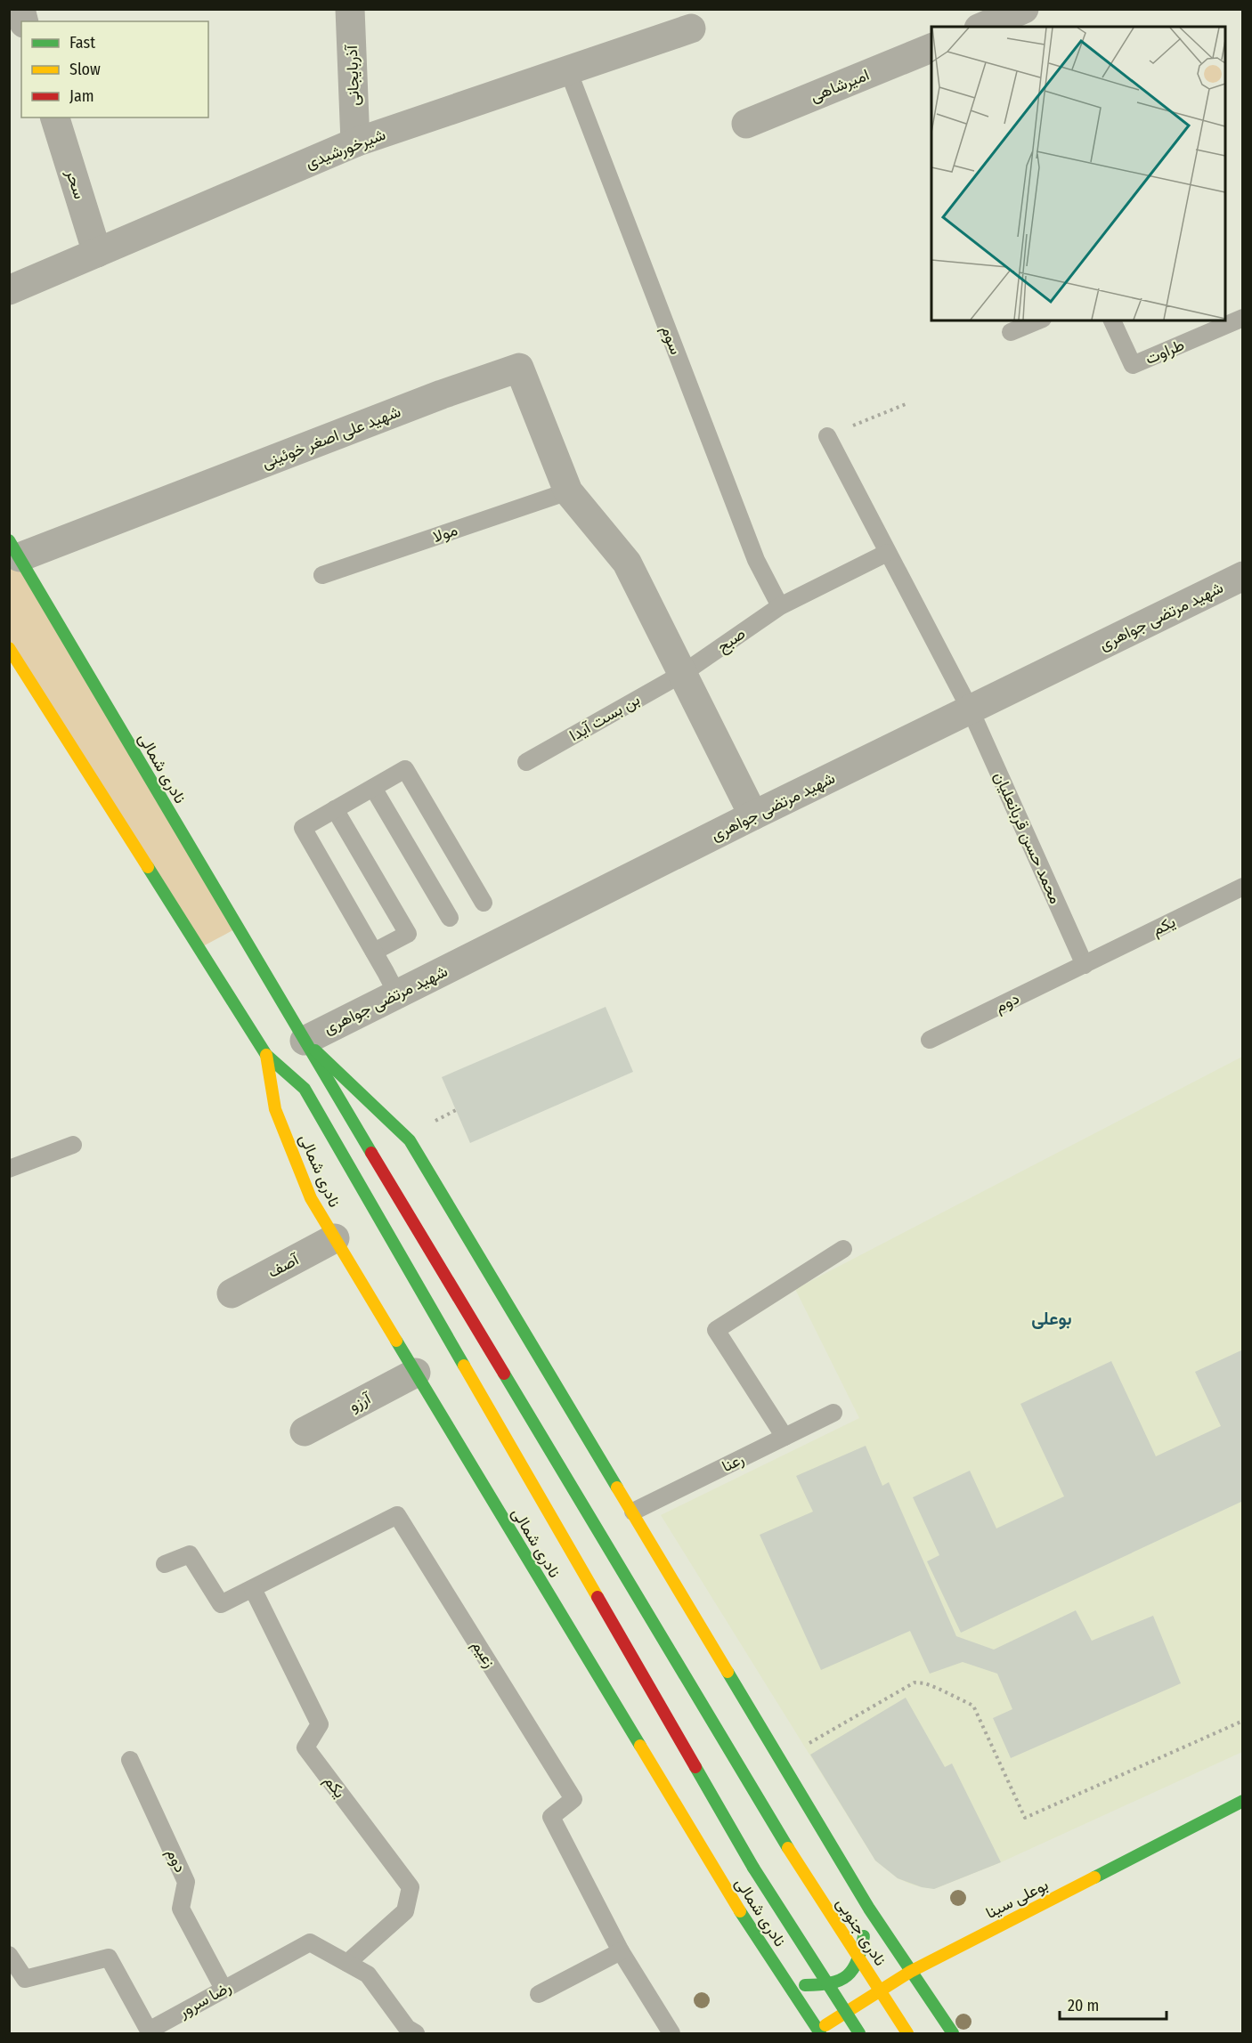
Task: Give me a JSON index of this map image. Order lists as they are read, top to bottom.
{
  "streets": {
    "main road": ["نادری شمالی", "بوعلی سینا", "نادری جنوبی"],
    "street": [
      "آذربایجانی",
      "امیرشاهی",
      "شیرخورشیدی",
      "سحر",
      "شهید علی اصغر خوئینی",
      "شهید مرتضی جواهری",
      "آصف",
      "آرزو"
    ],
    "lane": [
      "سوم",
      "طراوت",
      "مولا",
      "صبح",
      "بن بست آیدا",
      "محمد حسن قربانعلیان",
      "یکم",
      "دوم",
      "رعنا",
      "زعیم",
      "رضا سرور"
    ]
  },
  "crossings": [
    ["آذربایجانی", "شیرخورشیدی"],
    ["شیرخورشیدی", "سحر"],
    ["شیرخورشیدی", "سوم"],
    ["سوم", "صبح"],
    ["شهید علی اصغر خوئینی", "مولا"],
    ["شهید علی اصغر خوئینی", "نادری شمالی"],
    ["شهید مرتضی جواهری", "نادری شمالی"],
    ["شهید مرتضی جواهری", "محمد حسن قربانعلیان"],
    ["صبح", "بن بست آیدا"],
    ["صبح", "محمد حسن قربانعلیان"],
    ["نادری شمالی", "آصف"],
    ["نادری شمالی", "آرزو"],
    ["نادری شمالی", "رعنا"],
    ["نادری شمالی", "بوعلی سینا"],
    ["نادری شمالی", "نادری جنوبی"],
    ["محمد حسن قربانعلیان", "یکم"],
    ["محمد حسن قربانعلیان", "دوم"],
    ["یکم", "دوم"],
    ["یکم", "زعیم"],
    ["یکم", "رضا سرور"],
    ["دوم", "رضا سرور"]
  ],
  "districts": ["بوعلی"],
  "legend": ["Fast", "Slow", "Jam"],
  "scale_bar": "20 m"
}
